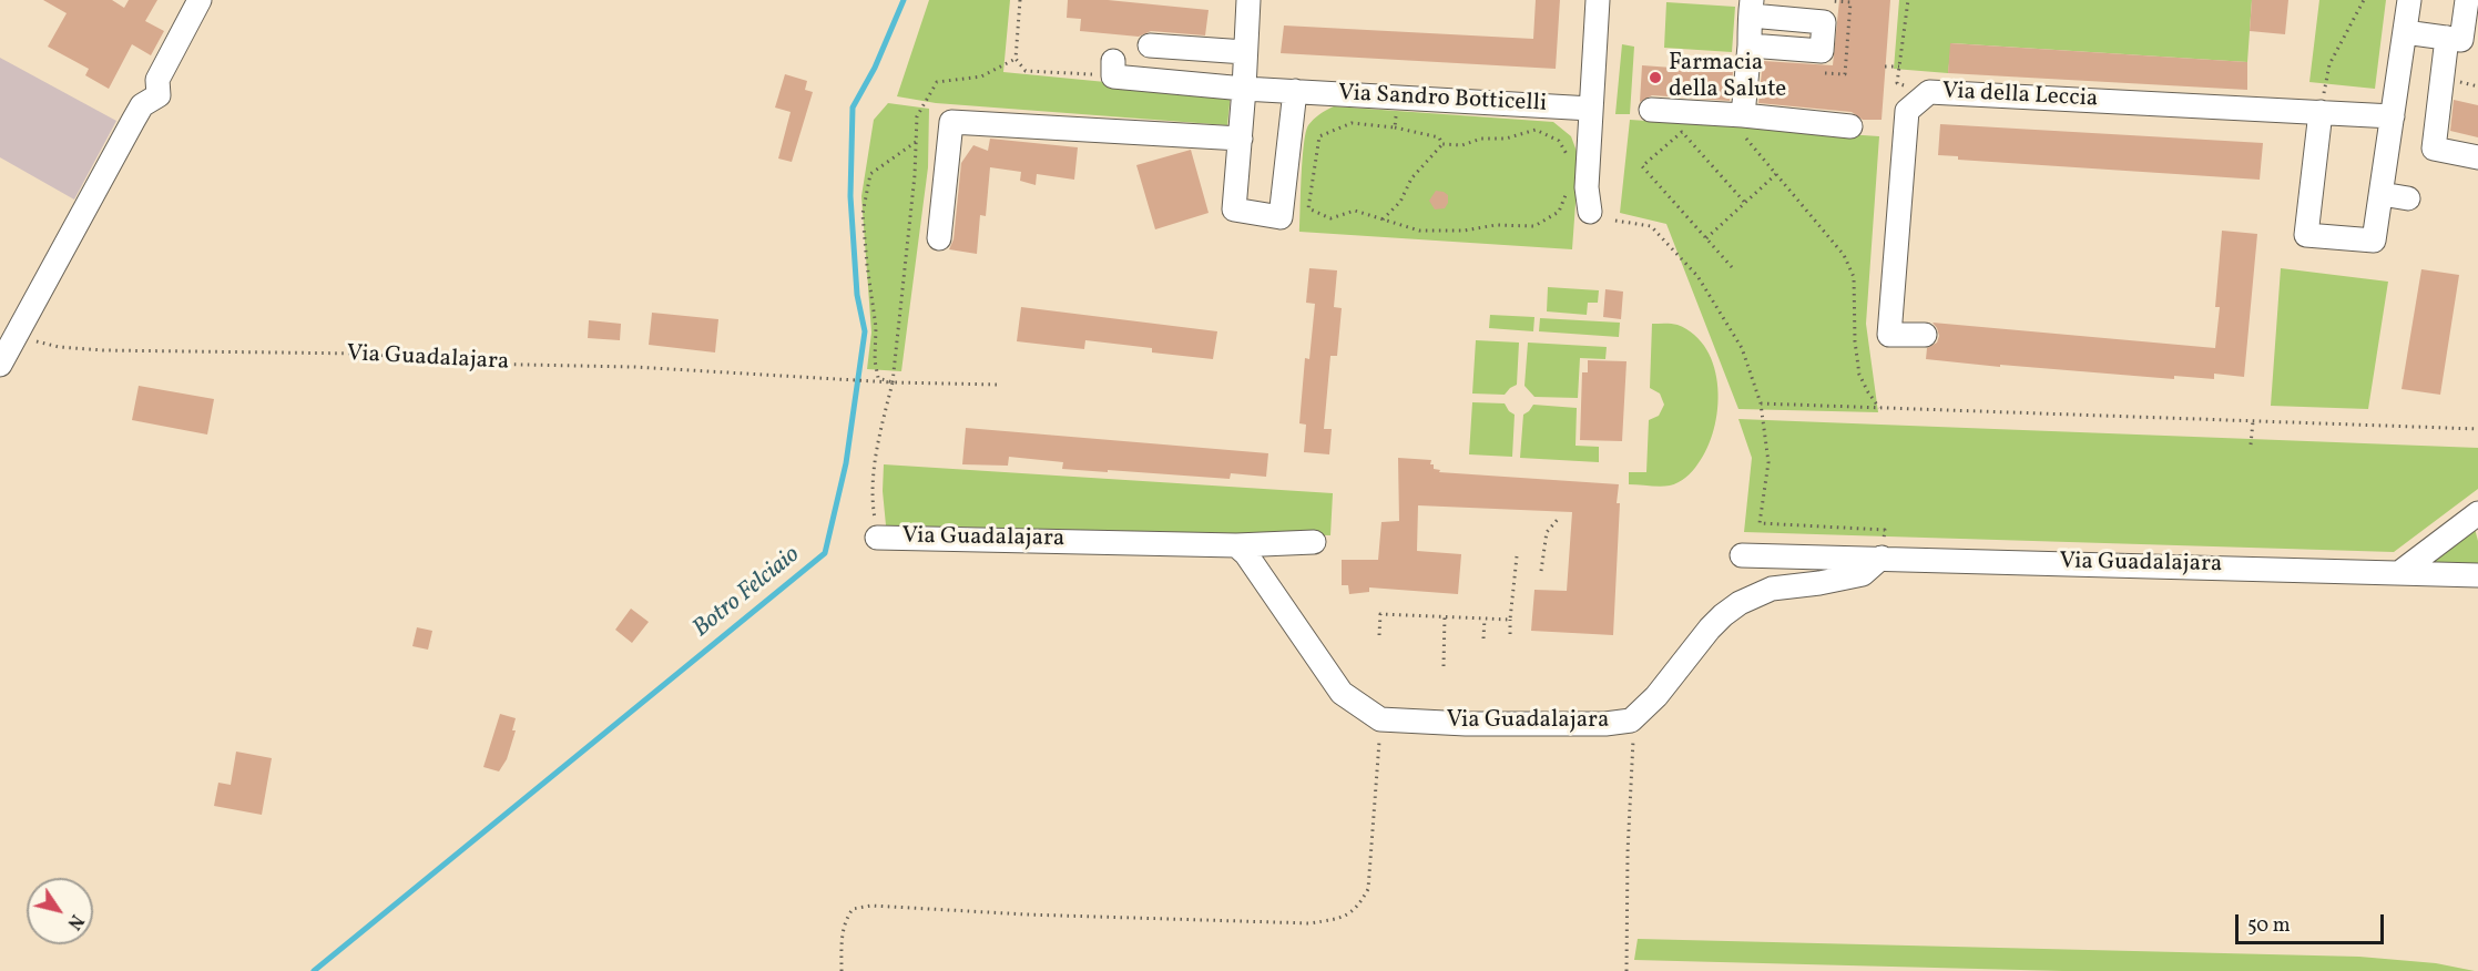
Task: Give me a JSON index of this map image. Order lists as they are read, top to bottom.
{
  "streets": {
    "street": ["Via della Leccia", "Via Sandro Botticelli", "Via Guadalajara"]
  },
  "water": ["Botro Felciaio"],
  "places": ["Farmacia della Salute"],
  "scale_bar": "50 m",
  "north": "bottom right"
}
